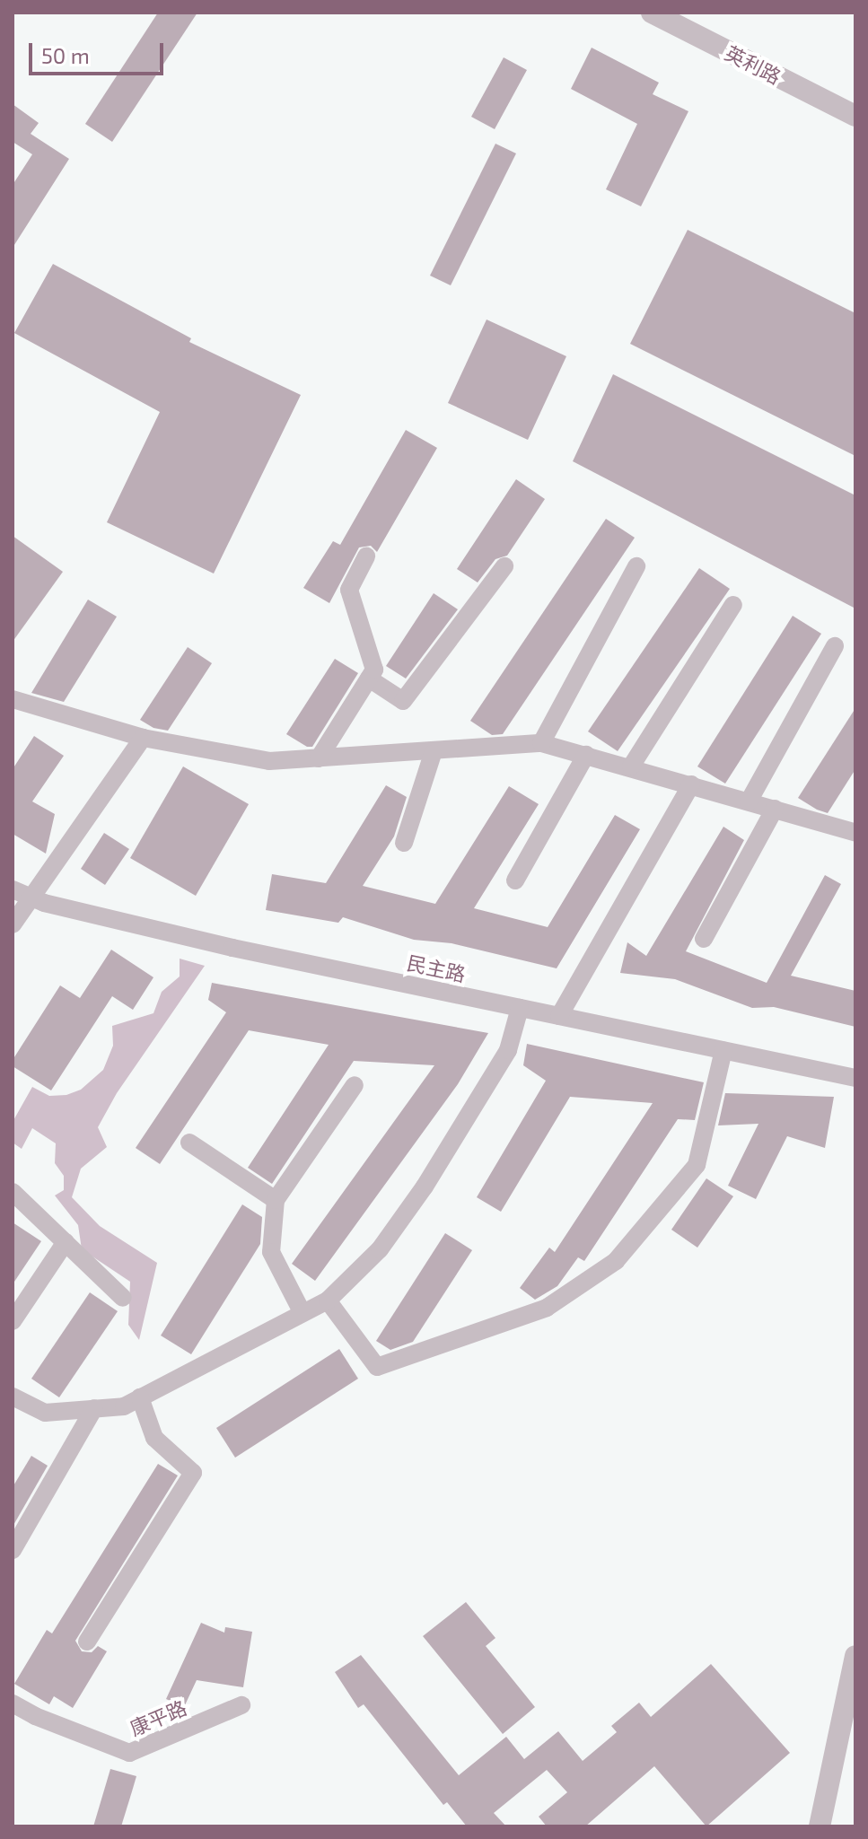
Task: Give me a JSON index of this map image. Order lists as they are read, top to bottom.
{
  "streets": {
    "street": ["英利路", "民主路", "康平路"]
  },
  "scale_bar": "50 m"
}
